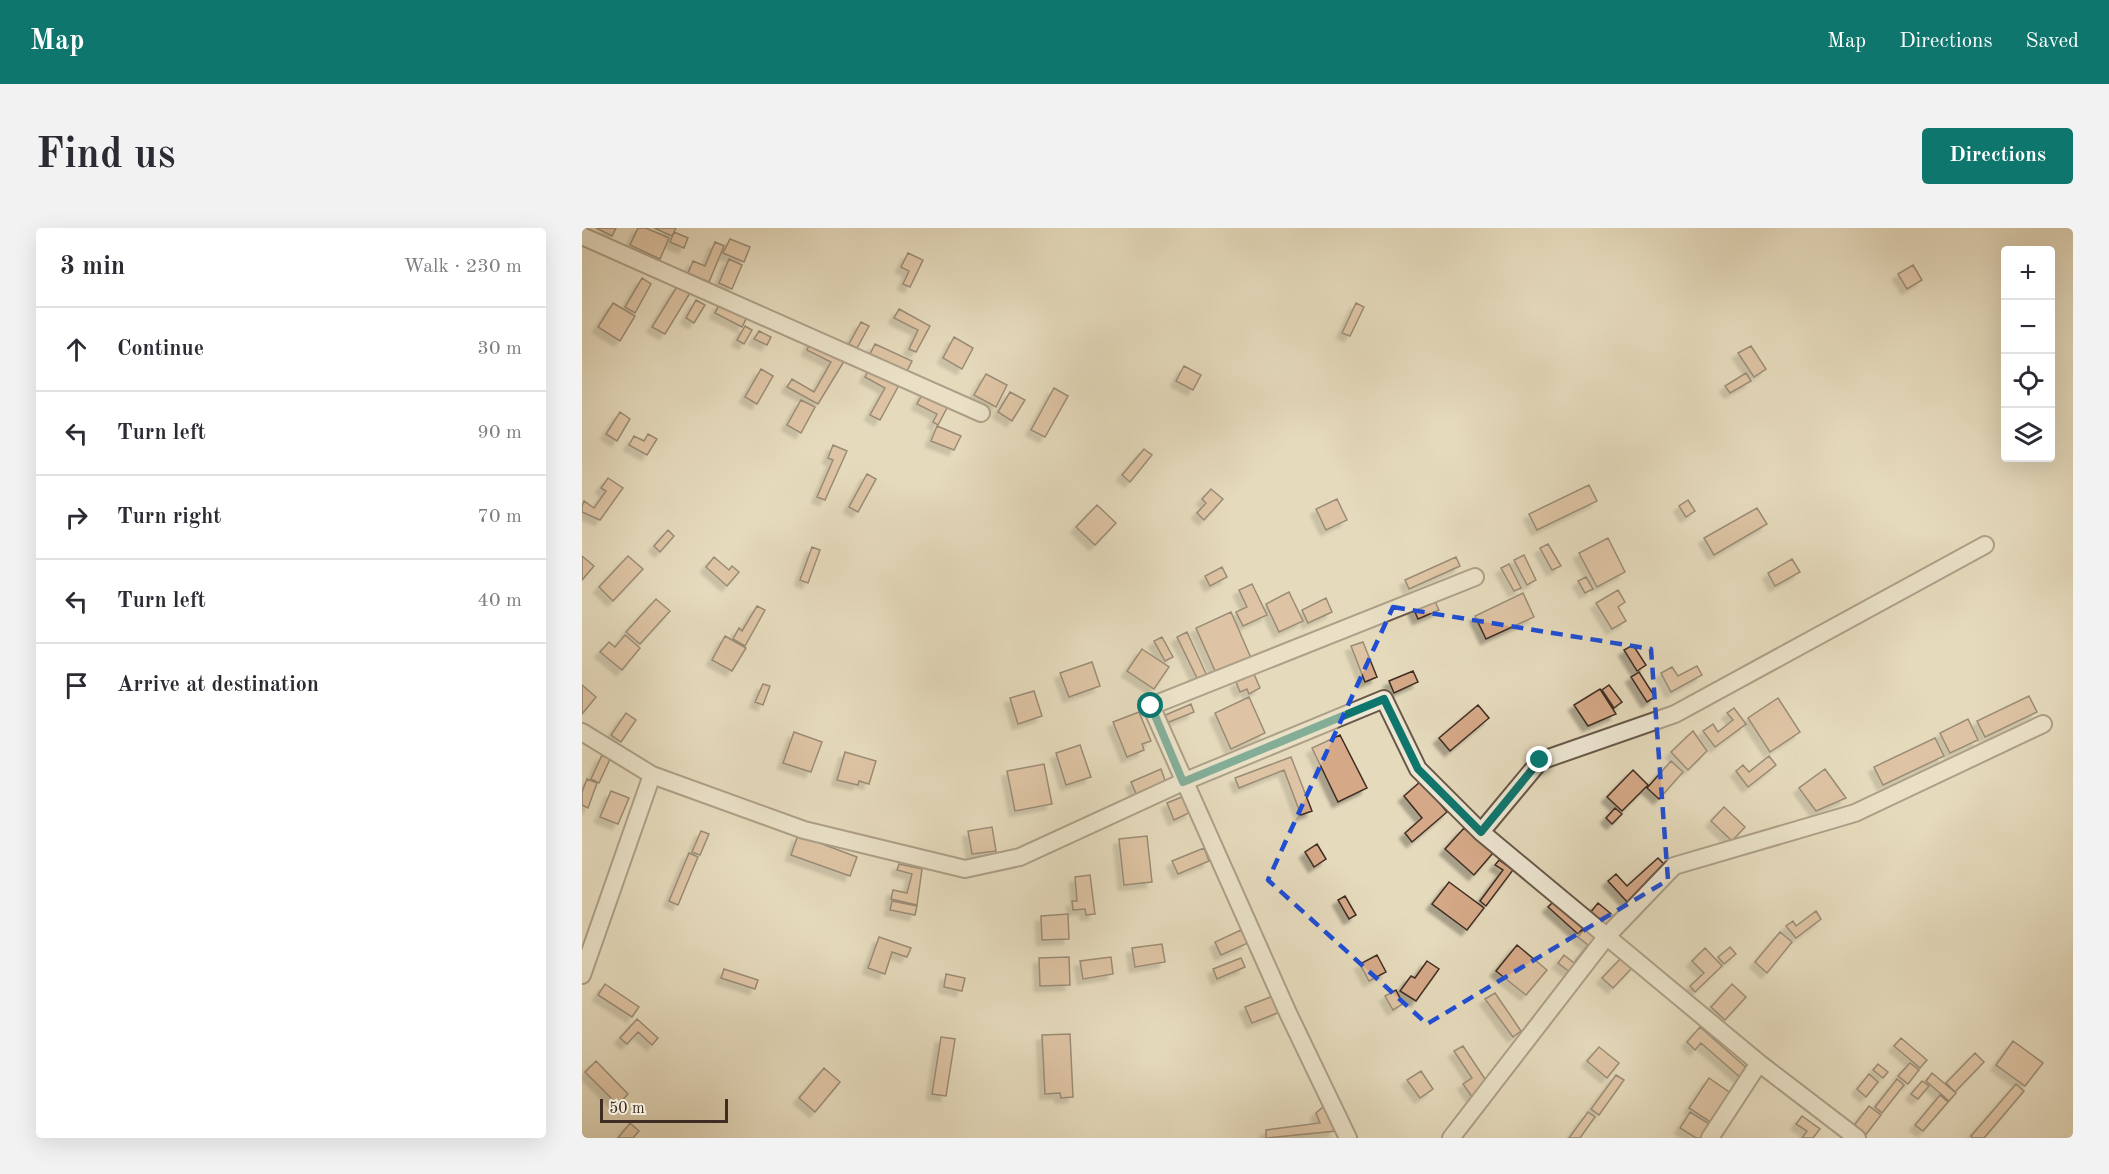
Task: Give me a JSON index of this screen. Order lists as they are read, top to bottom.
{
  "scale_bar": "50 m",
  "page": {
    "header": "Map",
    "nav": ["Map", "Directions", "Saved"],
    "buttons": "Directions",
    "title": "Find us",
    "heading": ["3 min", "Walk · 230 m"],
    "map_buttons": ["+", "−"],
    "list": [
      ["Continue", "30 m"],
      ["Turn left", "90 m"],
      ["Turn right", "70 m"],
      ["Turn left", "40 m"],
      "Arrive at destination"
    ],
    "scale": "50 m"
  }
}
